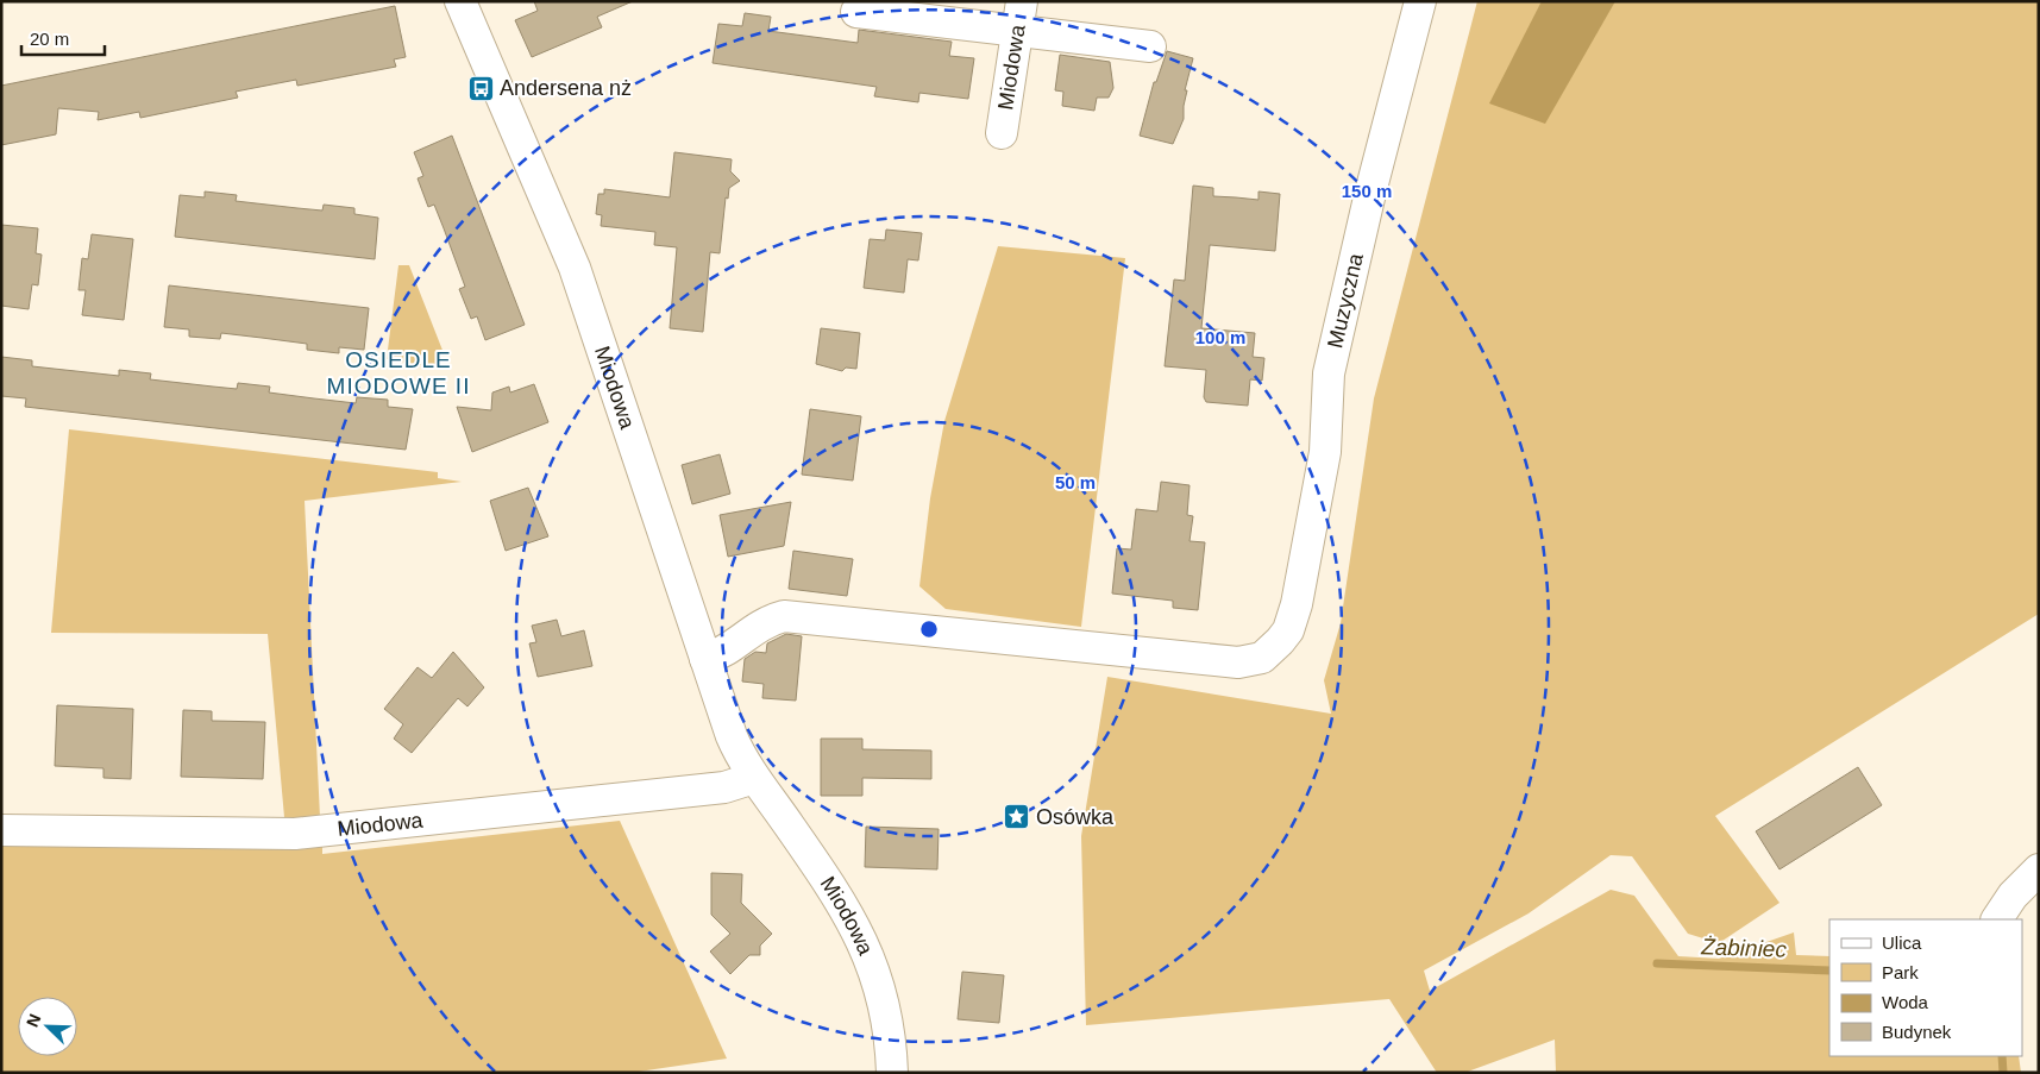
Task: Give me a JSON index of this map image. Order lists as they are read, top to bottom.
{
  "streets": {
    "street": ["Miodowa", "Muzyczna"]
  },
  "crossings": [
    ["Miodowa", "Muzyczna"]
  ],
  "districts": ["OSIEDLE MIODOWE II"],
  "water": ["Żabiniec"],
  "places": {
    "bus stop": ["Andersena nż"],
    "place": ["Osówka"]
  },
  "legend": [
    "Ulica",
    "Park",
    "Woda",
    "Budynek"
  ],
  "scale_bar": "20 m",
  "north": "top left",
  "rings": ["150 m", "100 m", "50 m"]
}
